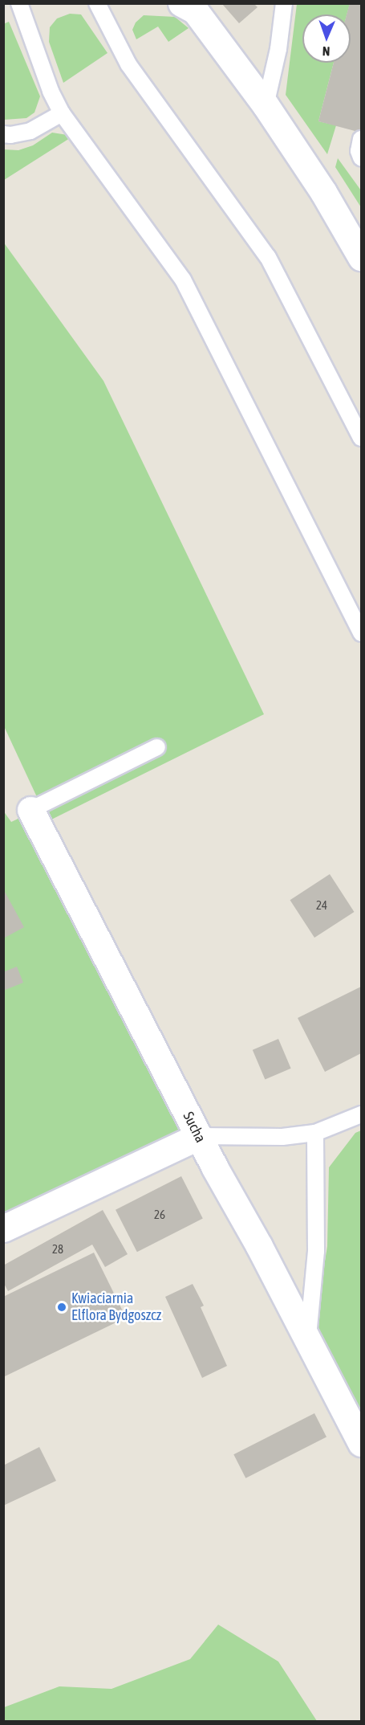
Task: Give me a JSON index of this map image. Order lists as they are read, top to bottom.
{
  "streets": {
    "street": ["Sucha"]
  },
  "places": ["Kwiaciarnia Elflora Bydgoszcz"],
  "house_numbers": ["24", "26", "28"],
  "north": "bottom"
}
